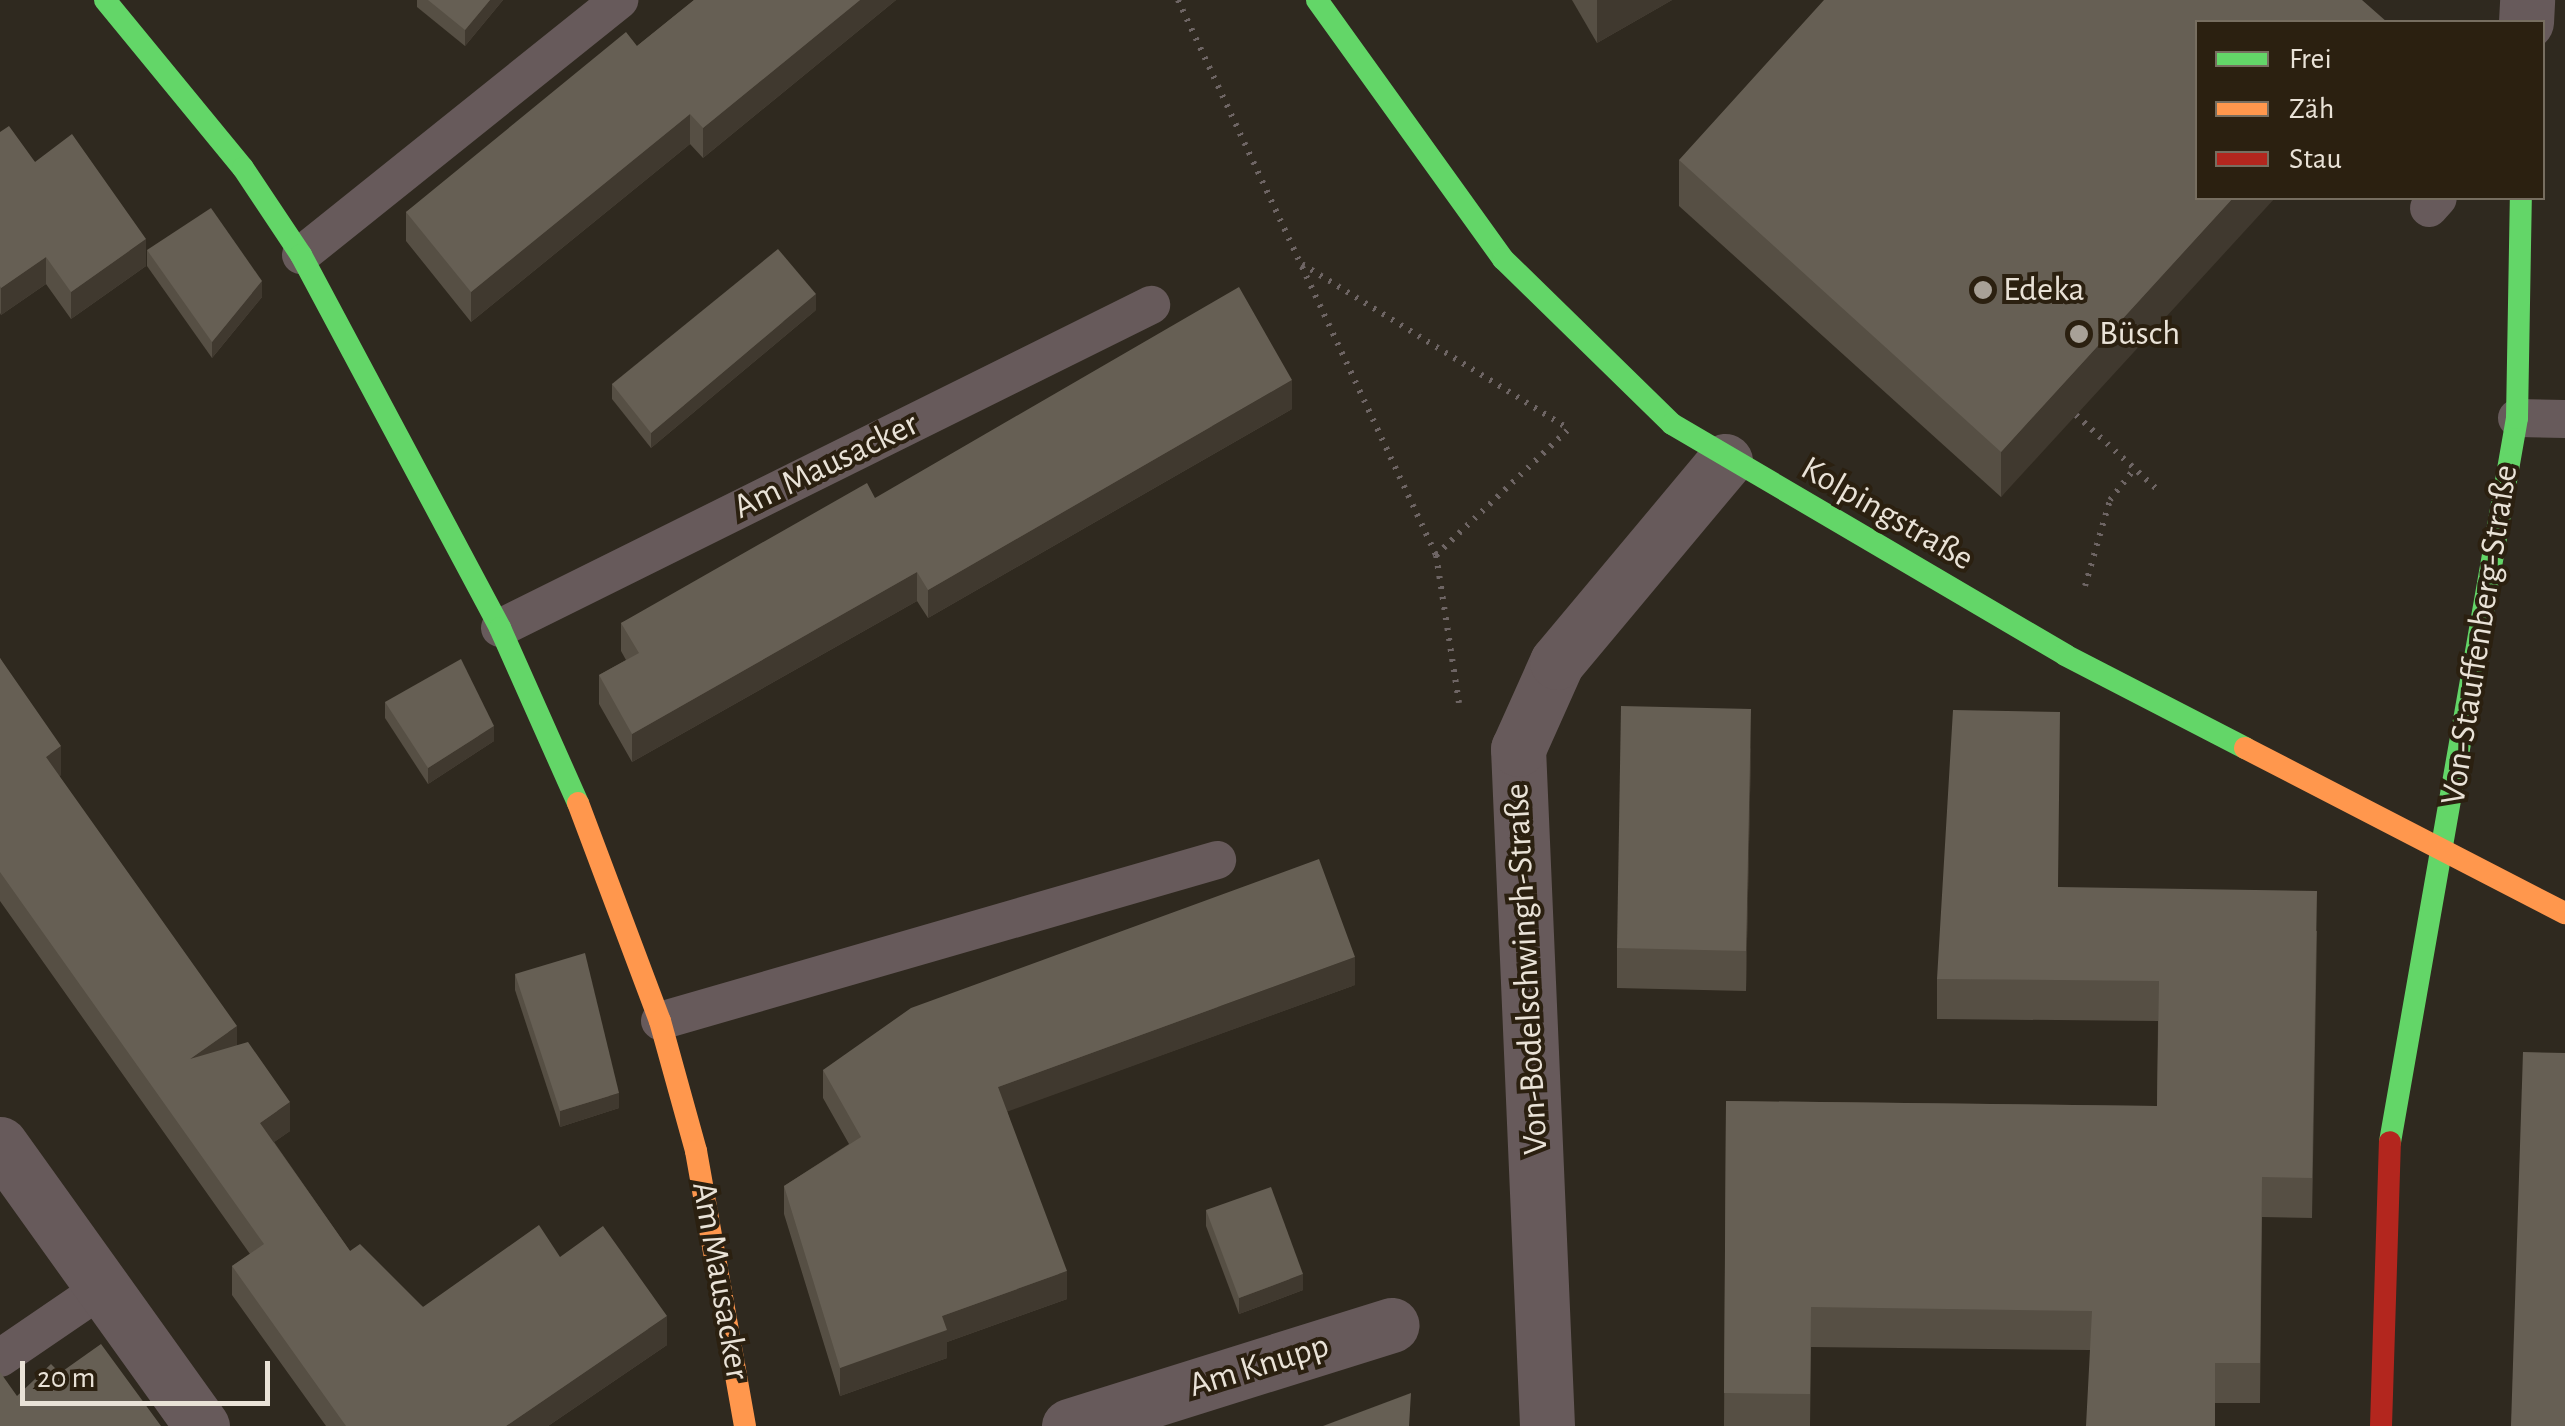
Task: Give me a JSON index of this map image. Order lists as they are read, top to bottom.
{
  "streets": {
    "street": [
      "Am Mausacker",
      "Kolpingstraße",
      "Von-Stauffenberg-Straße",
      "Von-Bodelschwingh-Straße",
      "Am Knupp"
    ]
  },
  "crossings": [
    ["Kolpingstraße", "Von-Stauffenberg-Straße"],
    ["Kolpingstraße", "Von-Bodelschwingh-Straße"]
  ],
  "places": ["Edeka", "Büsch"],
  "legend": ["Frei", "Zäh", "Stau"],
  "scale_bar": "20 m"
}
